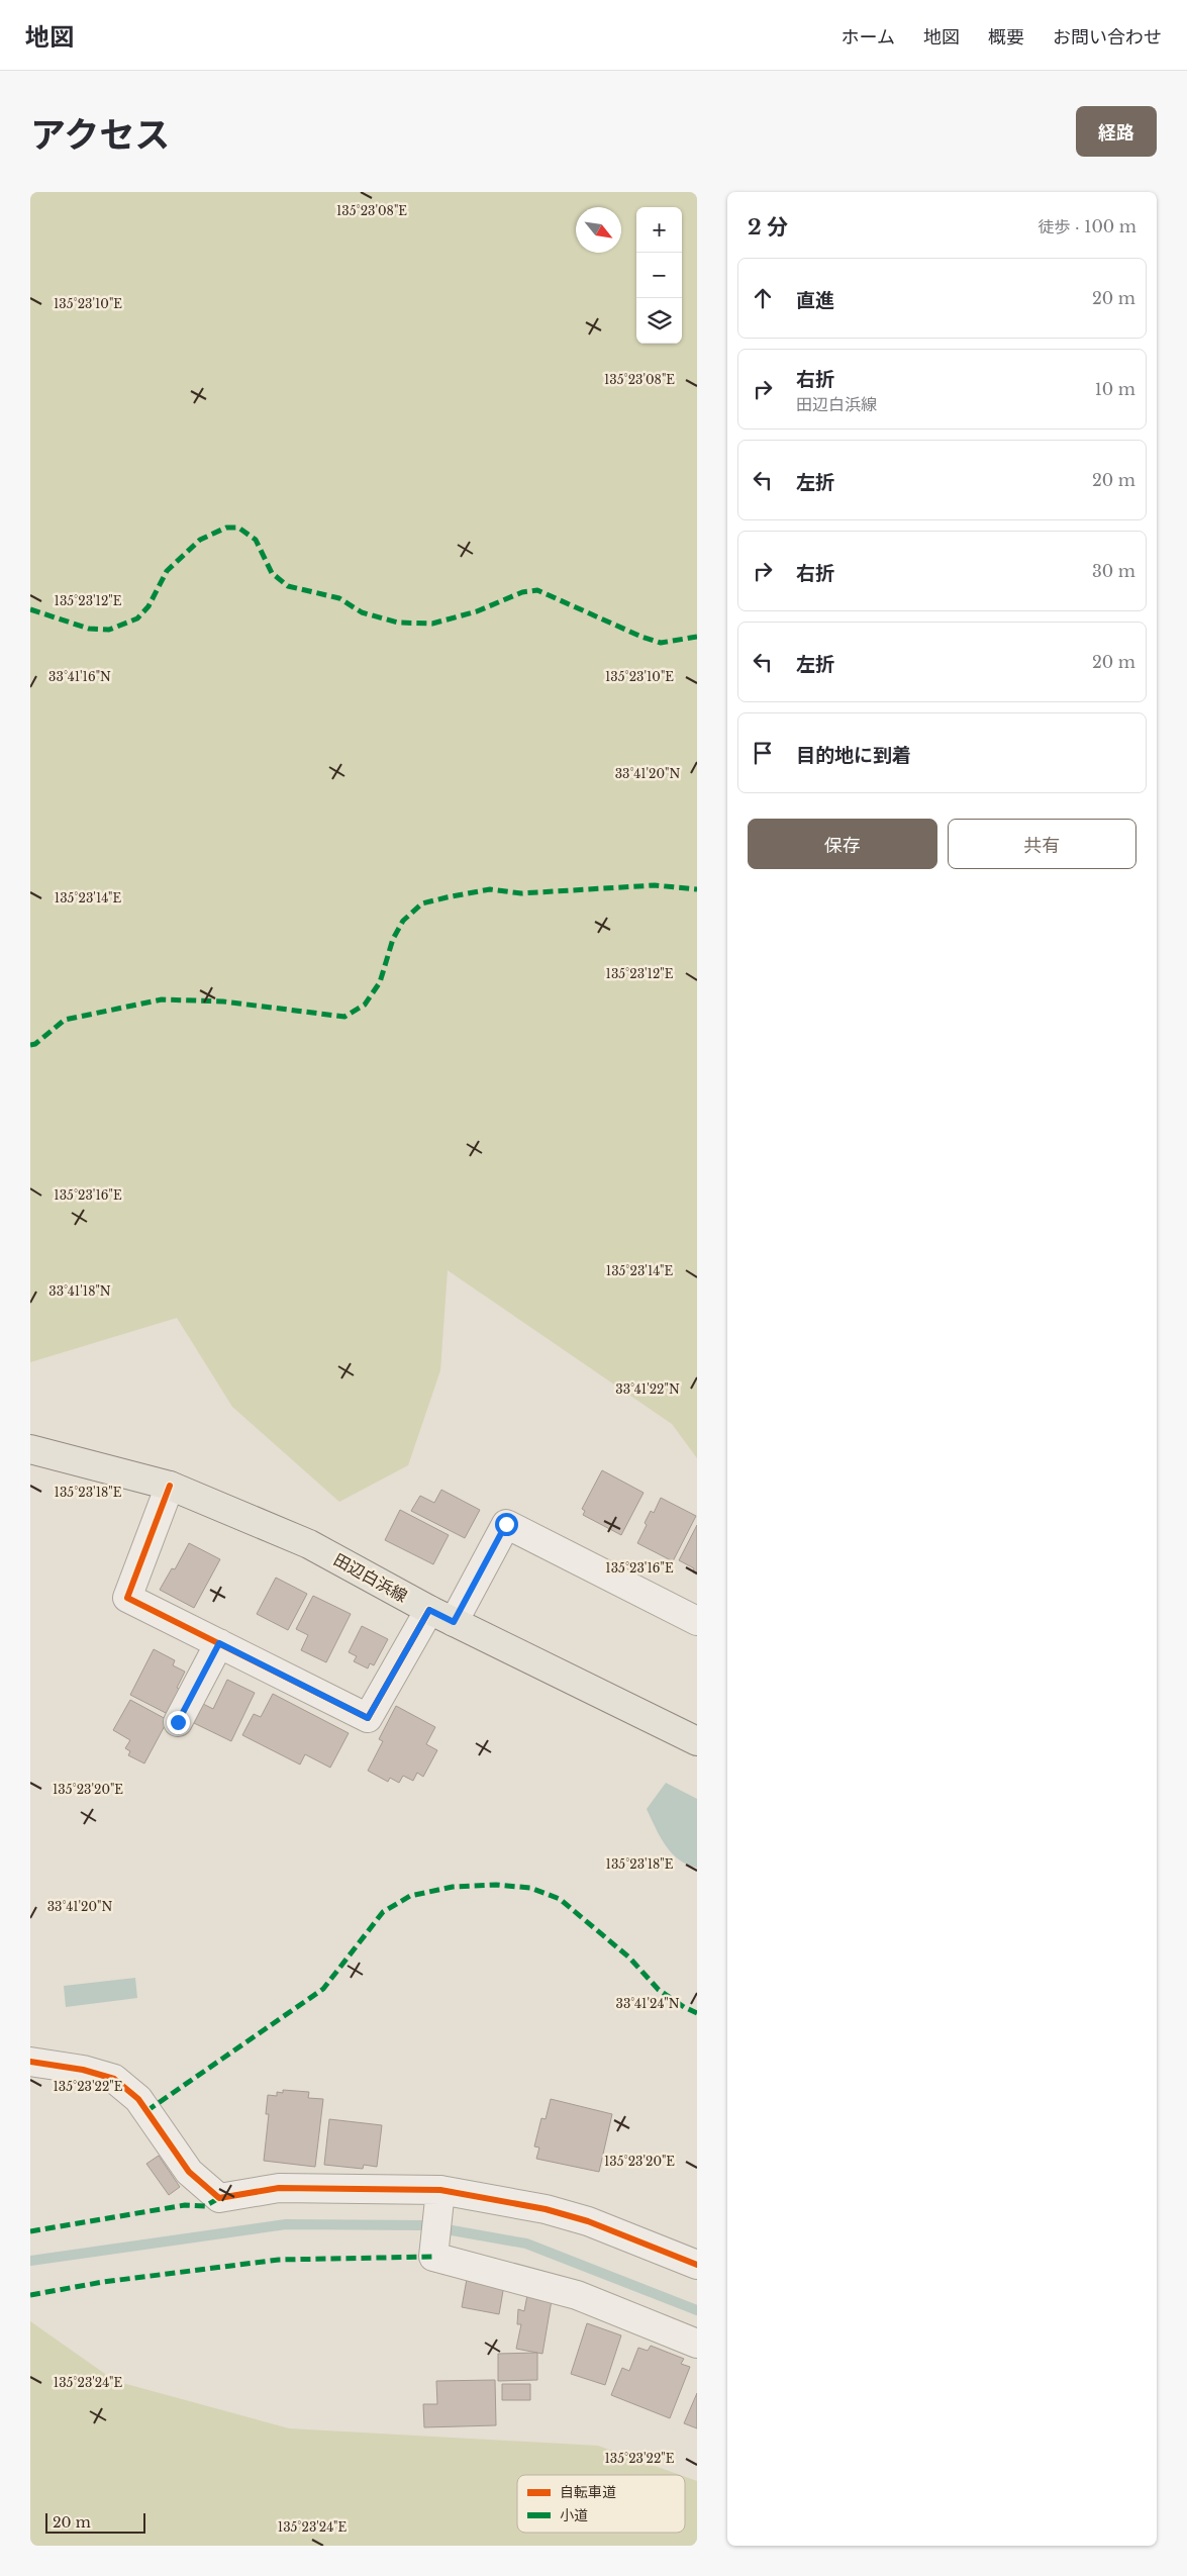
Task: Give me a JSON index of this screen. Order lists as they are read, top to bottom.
{
  "streets": {
    "main road": ["田辺白浜線"]
  },
  "legend": ["自転車道", "小道"],
  "scale_bar": "20 m",
  "north": "bottom right",
  "page": {
    "header": "地図",
    "nav": [
      "ホーム",
      "地図",
      "概要",
      "お問い合わせ"
    ],
    "title": "アクセス",
    "buttons": [
      "経路",
      ["保存", "共有"]
    ],
    "heading": ["2 分", "徒歩 · 100 m"],
    "map_buttons": ["+", "−"],
    "list": [
      ["直進", "20 m"],
      ["右折", "田辺白浜線", "10 m"],
      ["左折", "20 m"],
      ["右折", "30 m"],
      ["左折", "20 m"],
      "目的地に到着"
    ],
    "scale": "20 m"
  },
  "coordinates": [
    "135°23'08\"E",
    "135°23'10\"E",
    "135°23'12\"E",
    "33°41'16\"N",
    "33°41'20\"N",
    "135°23'14\"E",
    "135°23'16\"E",
    "33°41'18\"N",
    "33°41'22\"N",
    "135°23'18\"E",
    "135°23'20\"E",
    "33°41'24\"N",
    "135°23'22\"E",
    "135°23'24\"E"
  ]
}
